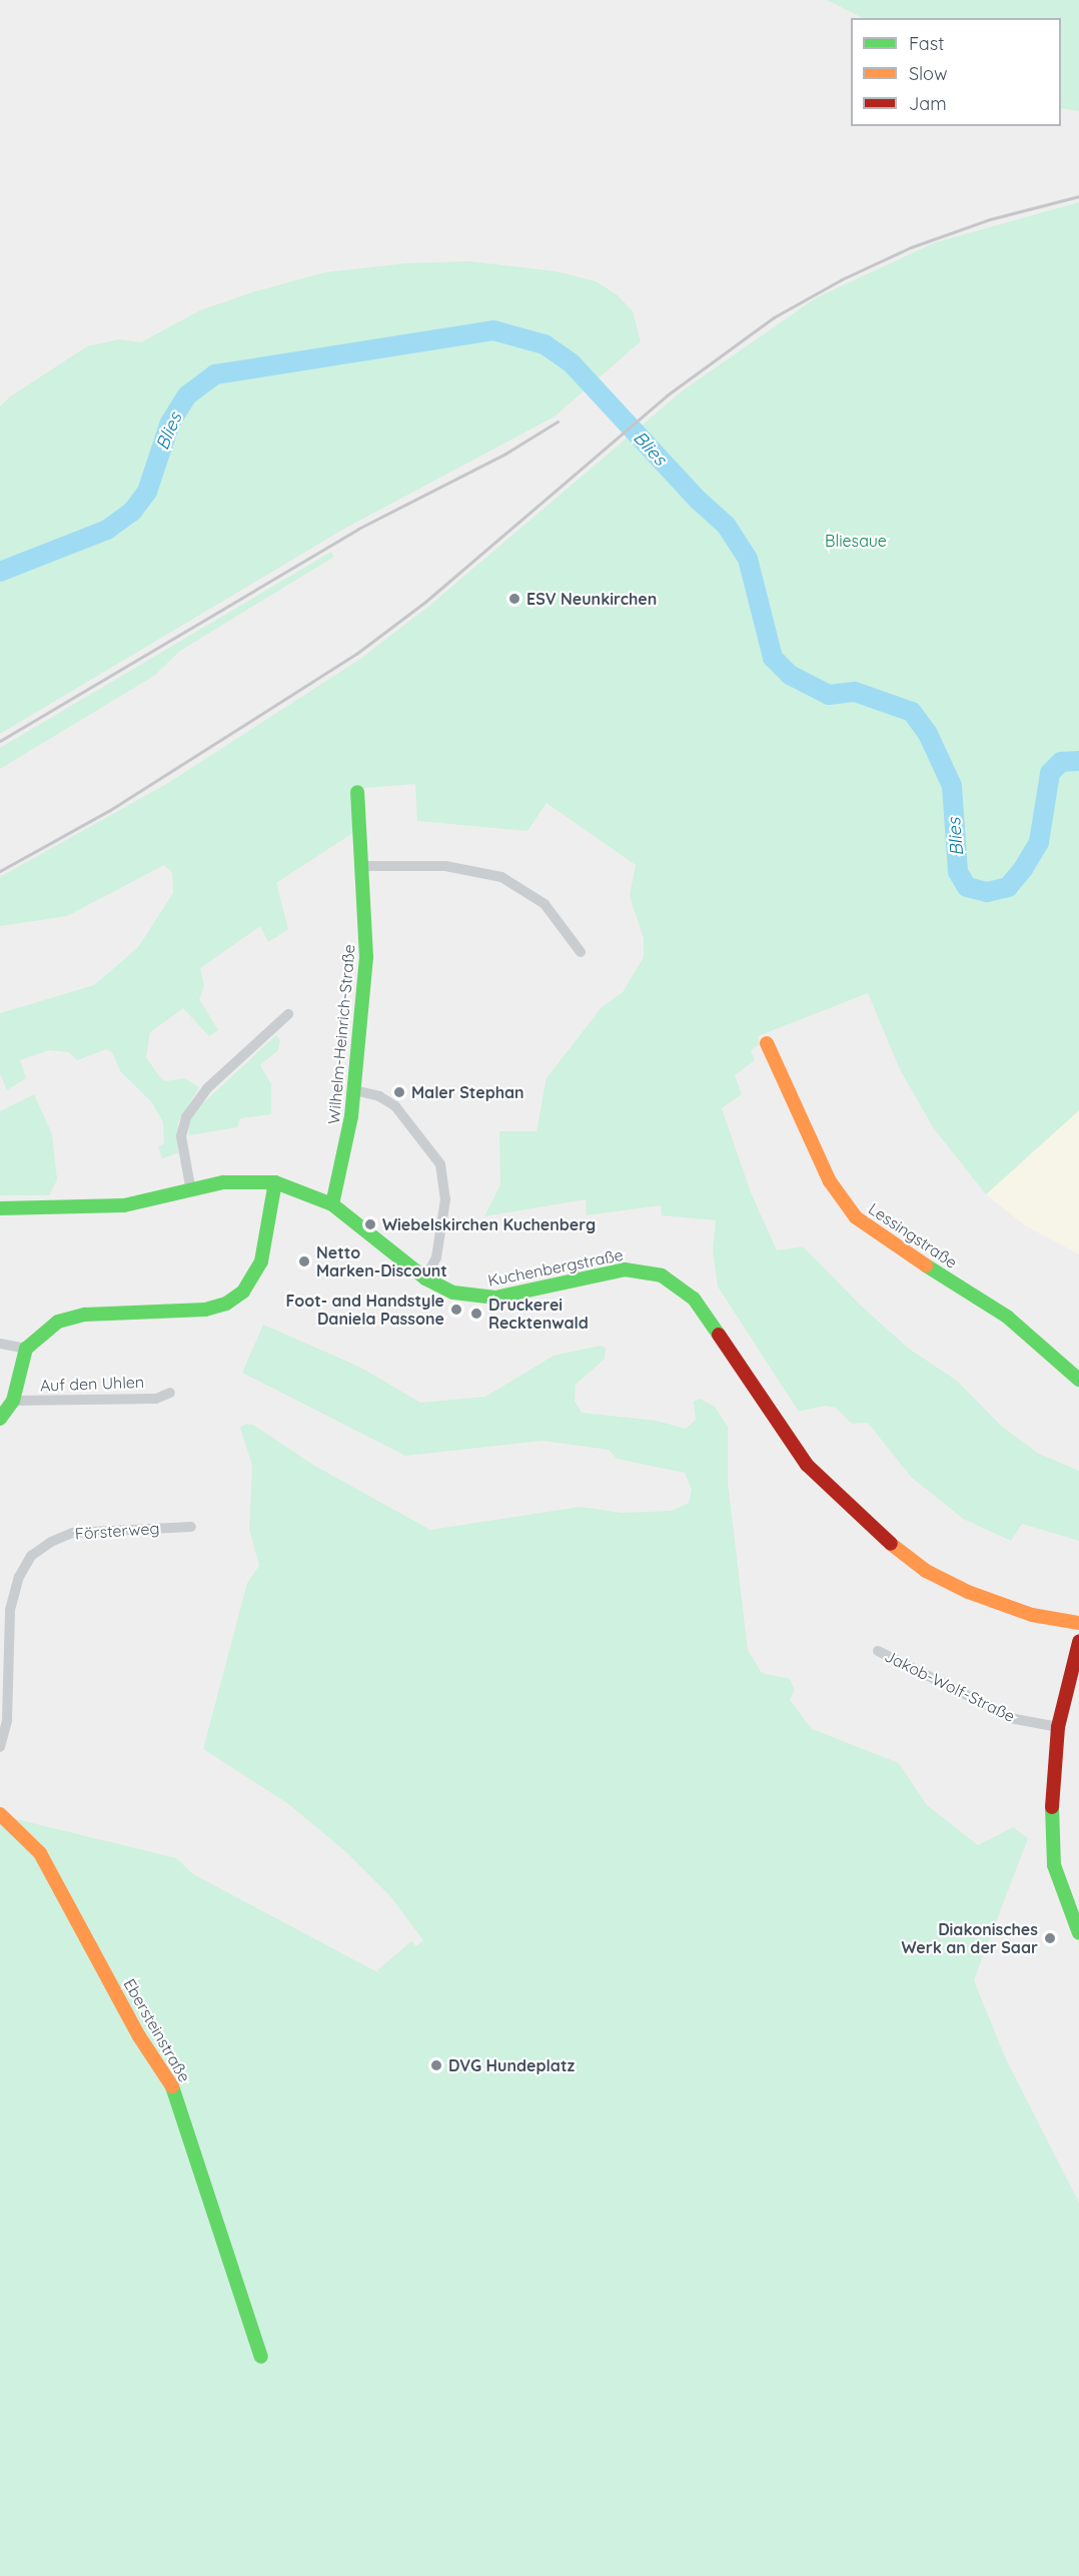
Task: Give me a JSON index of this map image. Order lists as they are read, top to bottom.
{
  "streets": {
    "street": [
      "Wilhelm-Heinrich-Straße",
      "Lessingstraße",
      "Kuchenbergstraße",
      "Auf den Uhlen",
      "Försterweg",
      "Jakob-Wolf-Straße",
      "Ebersteinstraße"
    ]
  },
  "crossings": [
    ["Wilhelm-Heinrich-Straße", "Kuchenbergstraße"]
  ],
  "water": ["Blies"],
  "parks": ["Bliesaue"],
  "places": [
    "ESV Neunkirchen",
    "Maler Stephan",
    "Wiebelskirchen Kuchenberg",
    "Netto Marken-Discount",
    "Foot- and Handstyle Daniela Passone",
    "Druckerei Recktenwald",
    "Diakonisches Werk an der Saar",
    "DVG Hundeplatz"
  ],
  "legend": ["Fast", "Slow", "Jam"]
}
